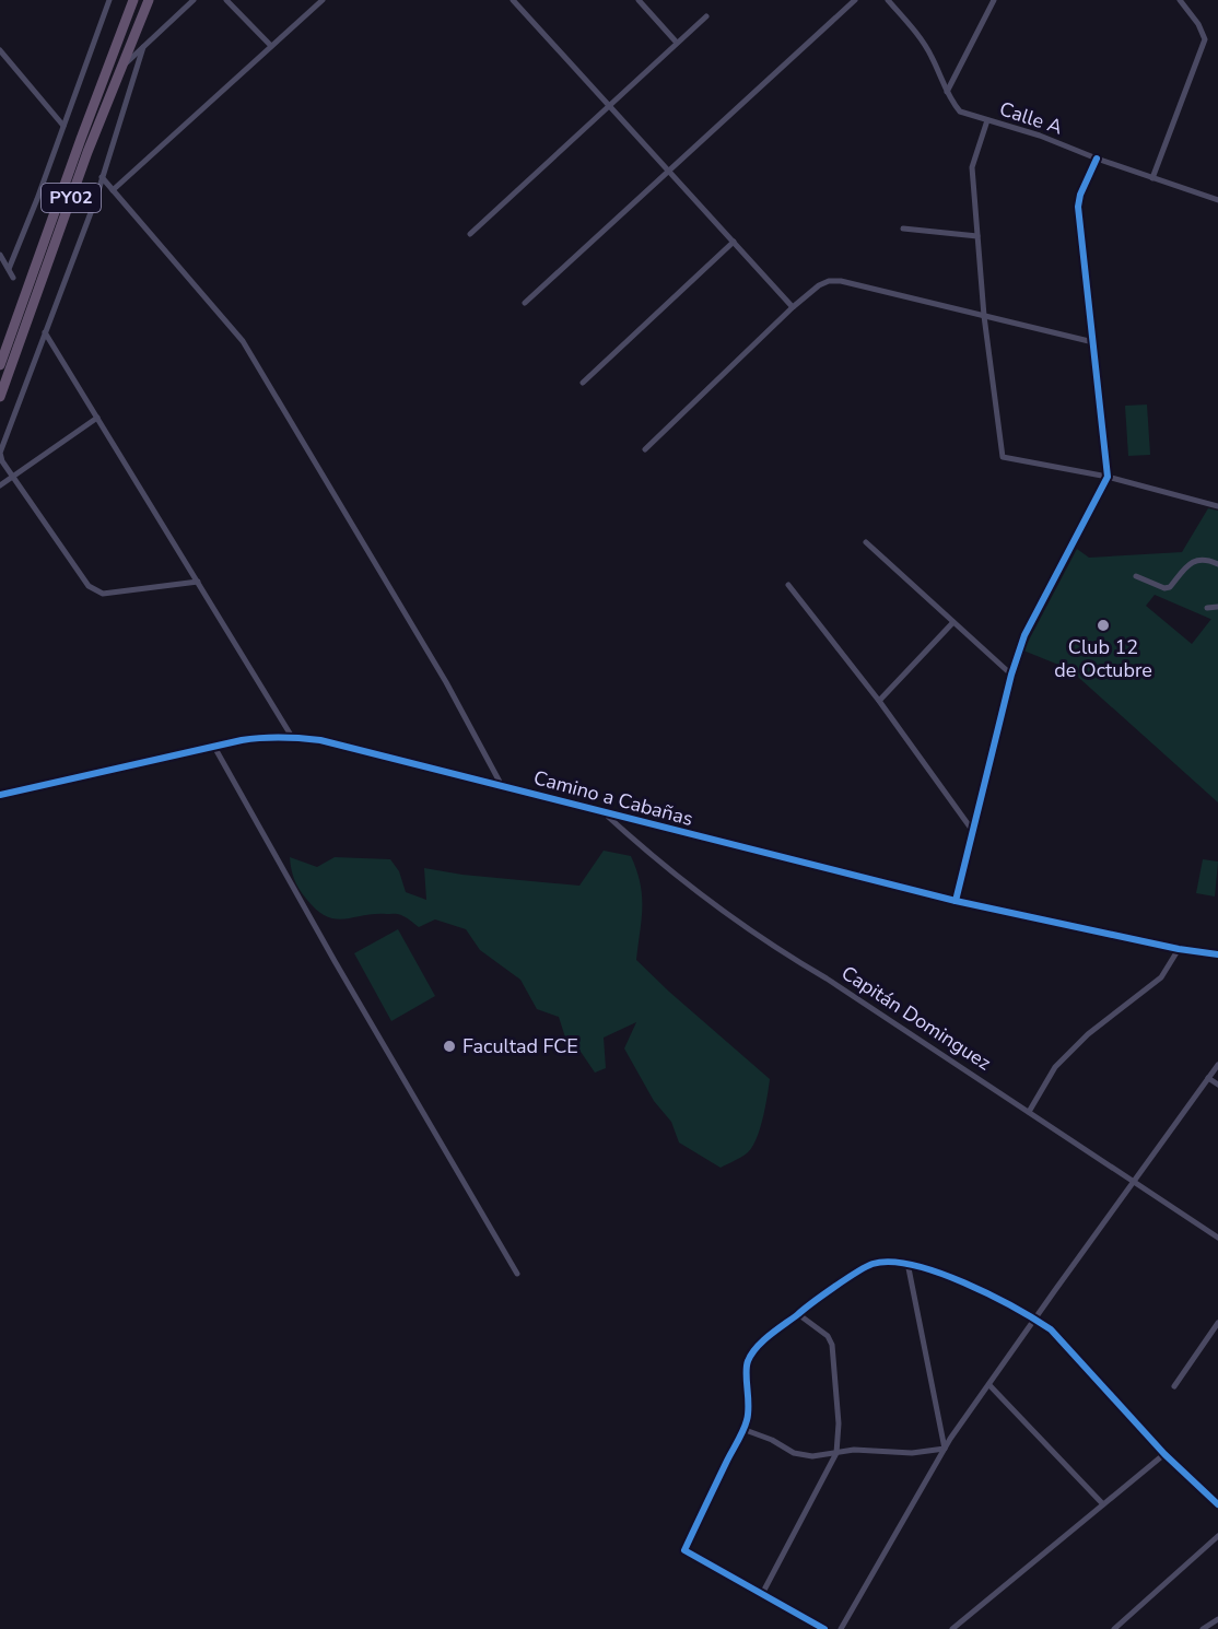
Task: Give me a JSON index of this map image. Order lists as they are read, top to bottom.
{
  "streets": {
    "highway": ["PY02"],
    "street": ["Calle A", "Camino a Cabañas", "Capitán Dominguez"]
  },
  "crossings": [
    ["Camino a Cabañas", "Capitán Dominguez"]
  ],
  "places": ["Club 12 de Octubre", "Facultad FCE"]
}
